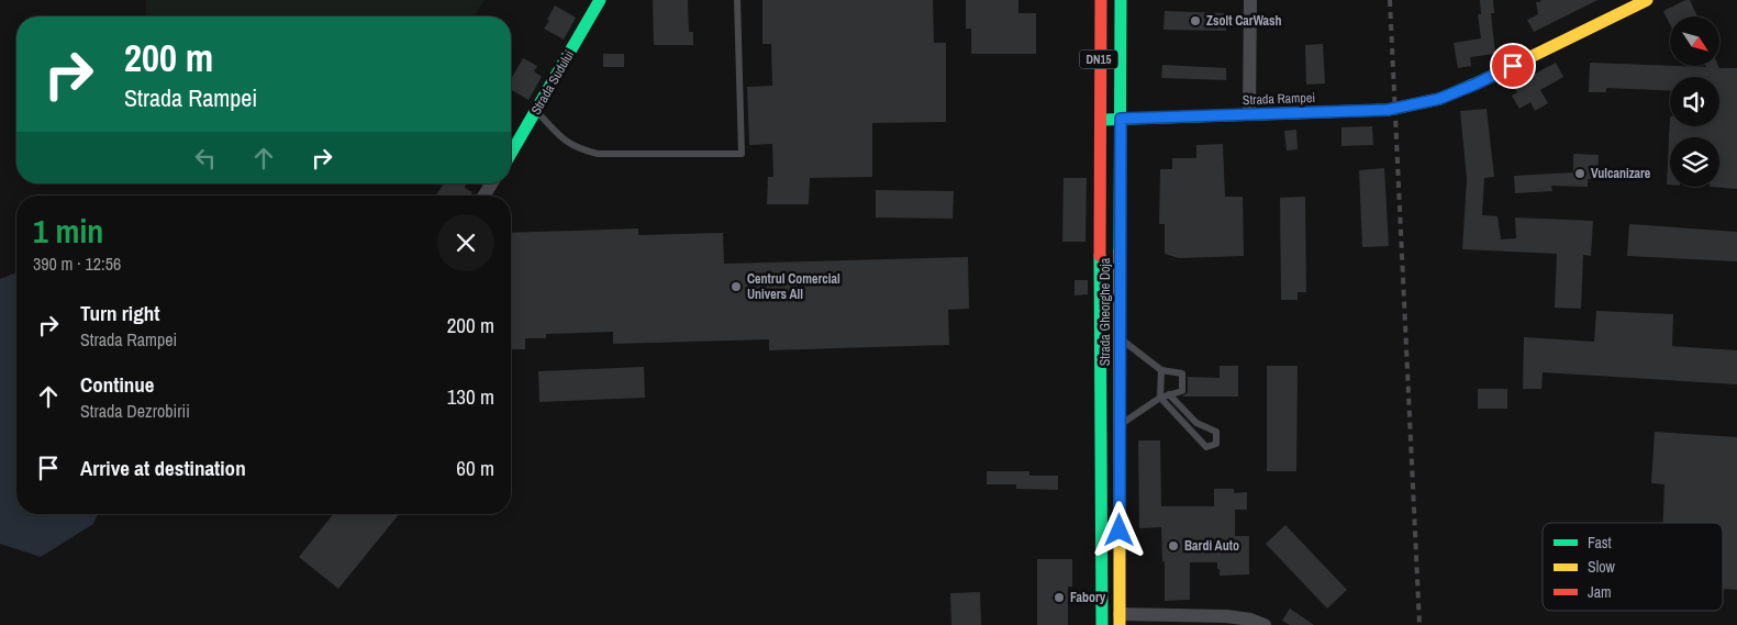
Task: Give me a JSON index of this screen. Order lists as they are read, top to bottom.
{
  "streets": {
    "main road": [
      "DN15",
      "Strada Sudului",
      "Strada Rampei",
      "Strada Gheorghe Doja"
    ]
  },
  "crossings": [
    ["Strada Rampei", "Strada Gheorghe Doja"]
  ],
  "places": [
    "Zsolt CarWash",
    "Vulcanizare",
    "Centrul Comercial Univers All",
    "Bardi Auto",
    "Fabory"
  ],
  "legend": ["Fast", "Slow", "Jam"],
  "north": "bottom right",
  "page": {
    "turn": ["200 m", "Strada Rampei"],
    "heading": ["1 min", "390 m · 12:56"],
    "list": [
      {
        "name": "Turn right",
        "note": "Strada Rampei",
        "value": "200 m"
      },
      {
        "name": "Continue",
        "note": "Strada Dezrobirii",
        "value": "130 m"
      },
      {
        "name": "Arrive at destination",
        "value": "60 m"
      }
    ]
  }
}
